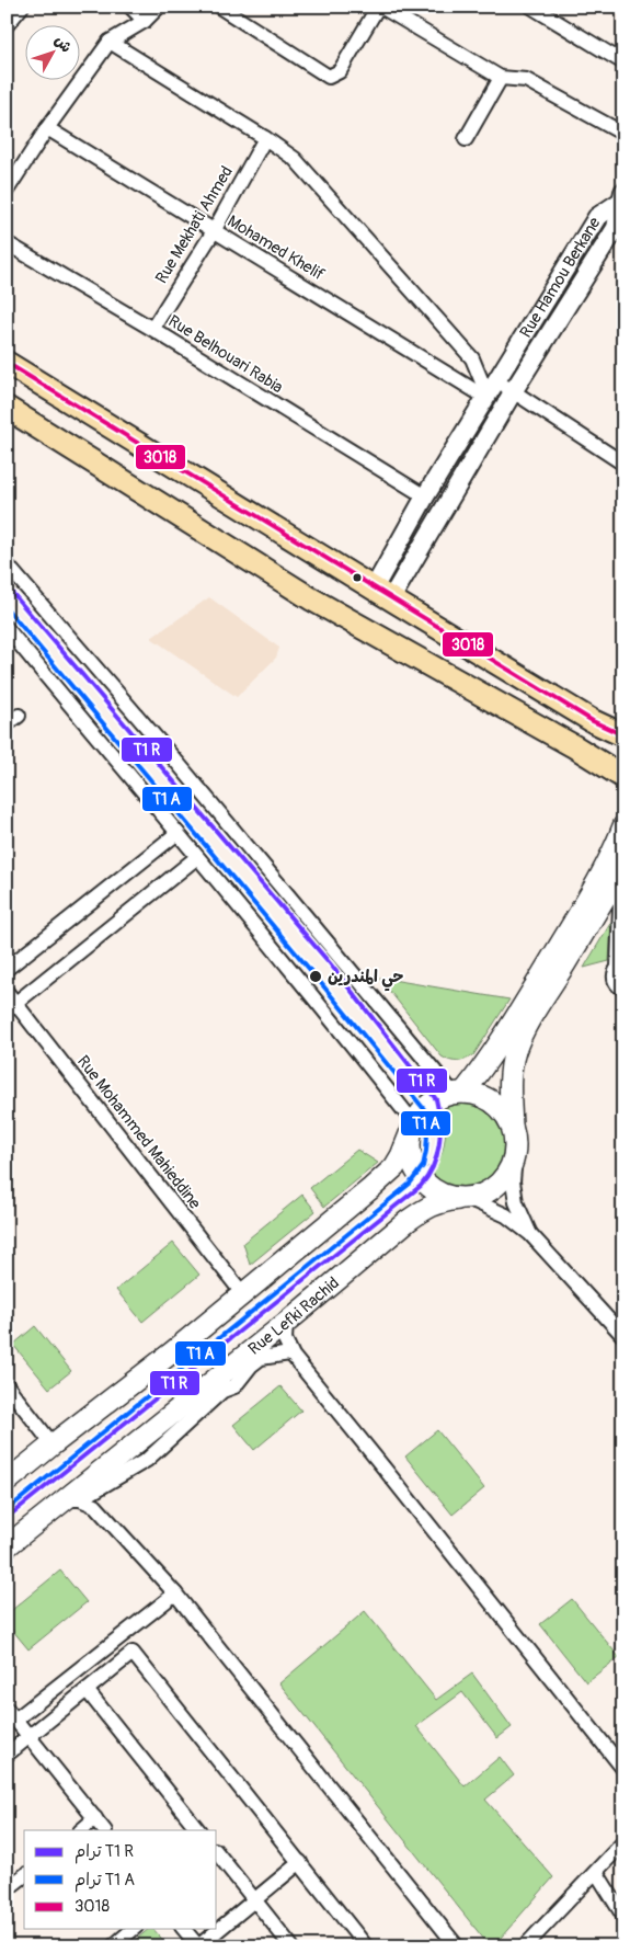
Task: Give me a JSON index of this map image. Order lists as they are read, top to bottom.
{
  "streets": {
    "main road": ["Rue Lefki Rachid"],
    "street": [
      "Rue Mekhati Ahmed",
      "Mohamed Khelif",
      "Rue Hamou Berkane",
      "Rue Belhouari Rabia",
      "Rue Mohammed Mahieddine"
    ]
  },
  "crossings": [
    ["Rue Mekhati Ahmed", "Mohamed Khelif"],
    ["Rue Mekhati Ahmed", "Rue Belhouari Rabia"],
    ["Mohamed Khelif", "Rue Hamou Berkane"],
    ["Rue Hamou Berkane", "Rue Belhouari Rabia"]
  ],
  "places": ["حي المندرين"],
  "lines": ["transit line 3018"],
  "legend": ["ترام T1 R", "ترام T1 A", "3018"],
  "north": "top right"
}
